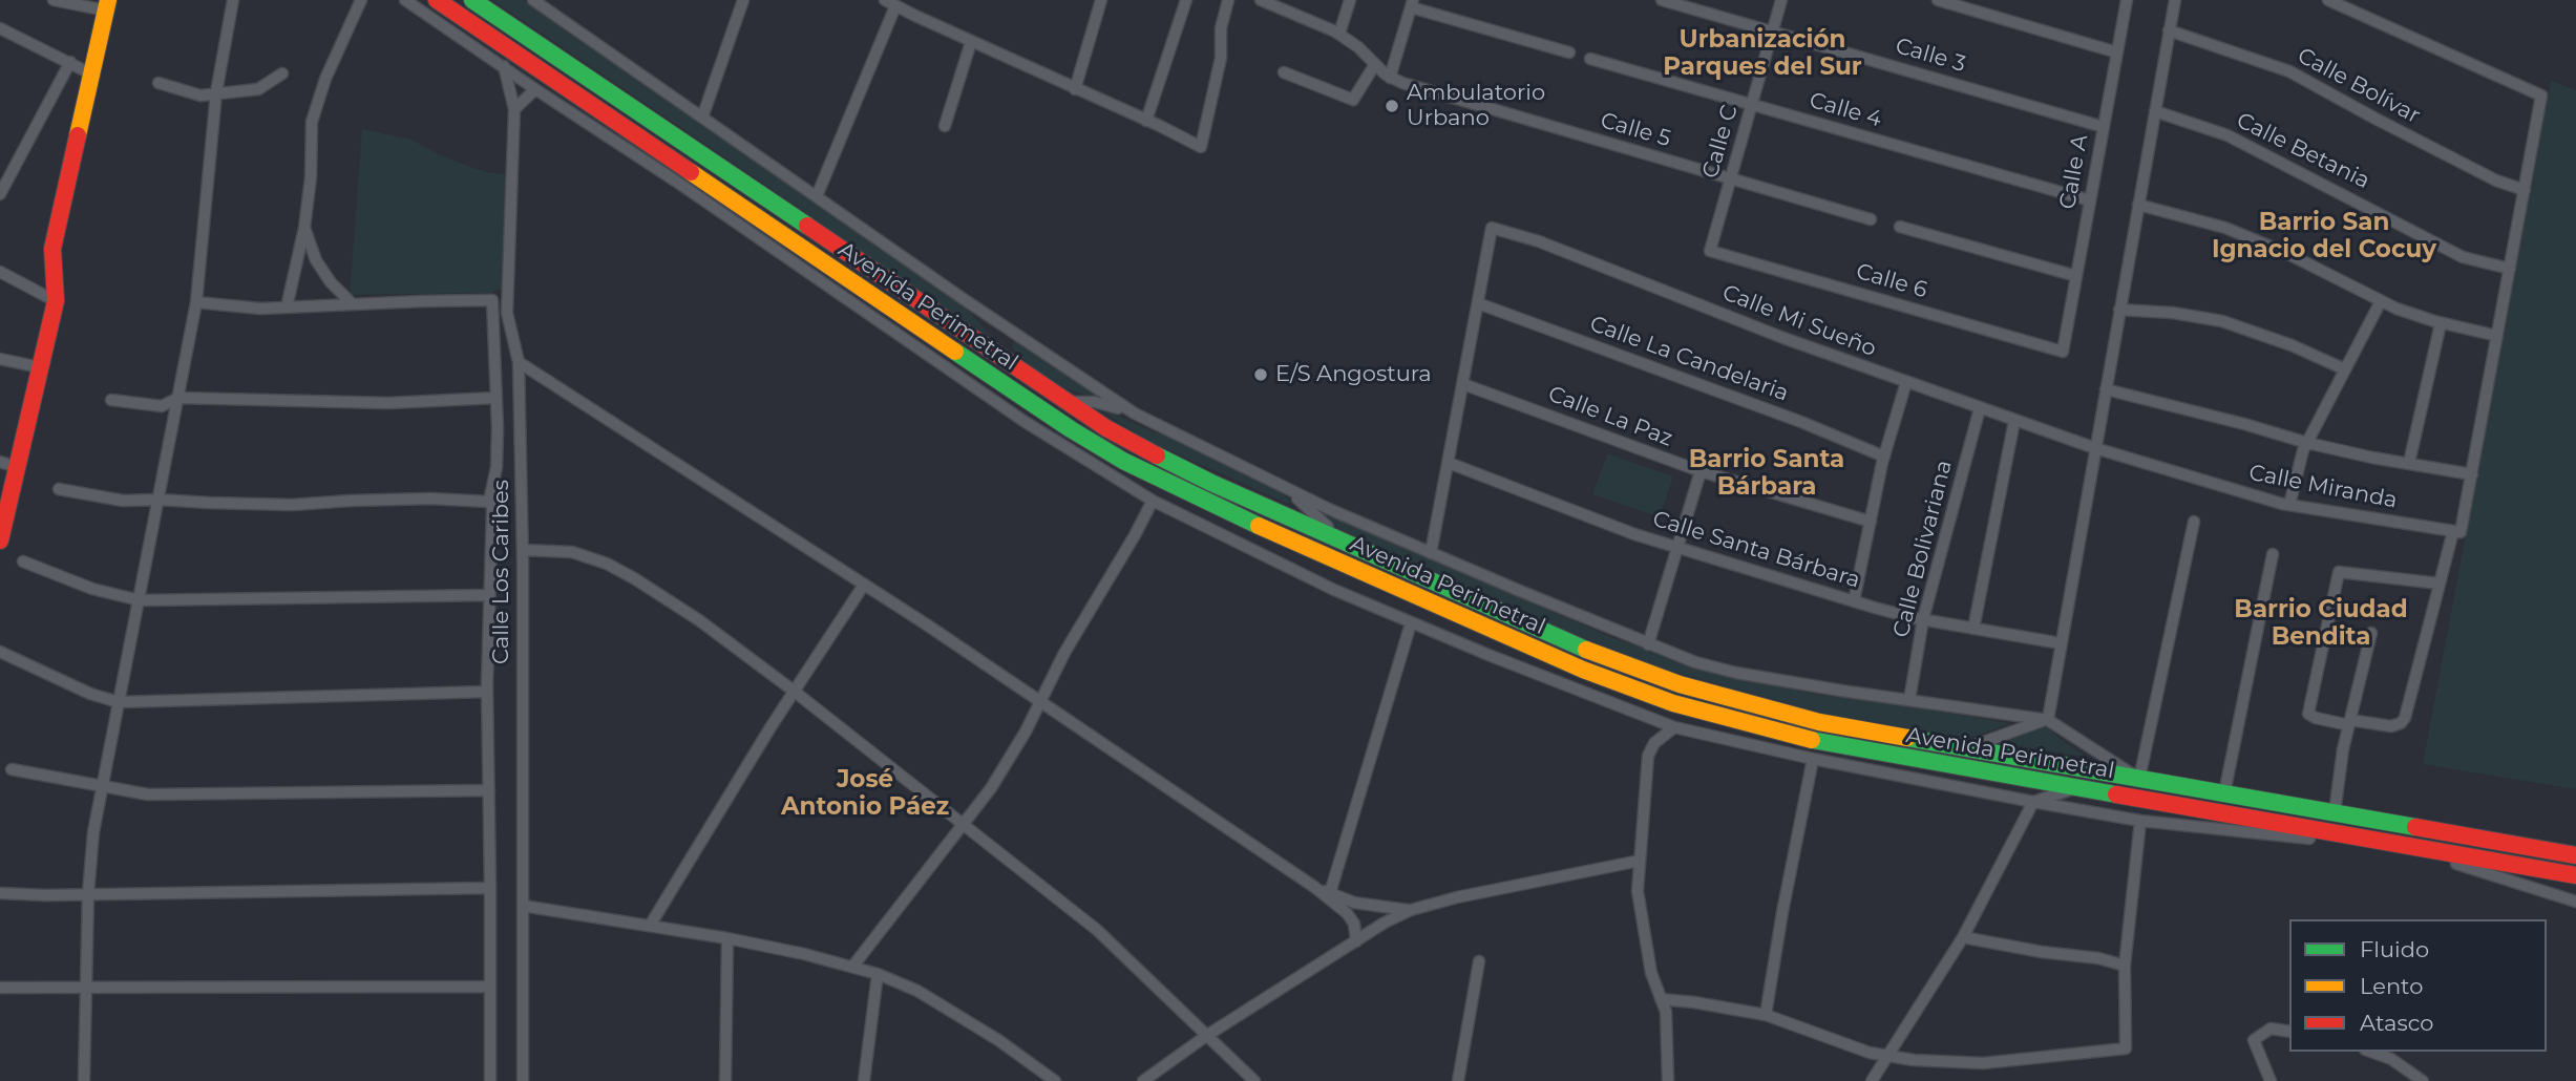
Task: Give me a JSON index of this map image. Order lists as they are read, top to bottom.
{
  "streets": {
    "main road": ["Avenida Perimetral"],
    "street": [
      "Calle 3",
      "Calle Bolívar",
      "Calle 4",
      "Calle 5",
      "Calle C",
      "Calle Betania",
      "Calle A",
      "Calle 6",
      "Calle Mi Sueño",
      "Calle La Candelaria",
      "Calle La Paz",
      "Calle Miranda",
      "Calle Bolivariana",
      "Calle Santa Bárbara",
      "Calle Los Caribes"
    ]
  },
  "crossings": [
    ["Calle 3", "Calle C"],
    ["Calle 3", "Calle A"],
    ["Calle 4", "Calle C"],
    ["Calle 4", "Calle A"],
    ["Calle 5", "Calle C"],
    ["Calle C", "Calle 6"],
    ["Calle A", "Calle 6"],
    ["Avenida Perimetral", "Calle Bolivariana"],
    ["Calle Mi Sueño", "Calle La Candelaria"],
    ["Calle Mi Sueño", "Calle Miranda"],
    ["Calle Mi Sueño", "Calle Bolivariana"],
    ["Calle Bolivariana", "Calle Santa Bárbara"]
  ],
  "districts": [
    "Urbanización Parques del Sur",
    "Barrio San Ignacio del Cocuy",
    "Barrio Santa Bárbara",
    "Barrio Ciudad Bendita",
    "José Antonio Páez"
  ],
  "places": ["Ambulatorio Urbano", "E/S Angostura"],
  "legend": ["Fluido", "Lento", "Atasco"]
}
